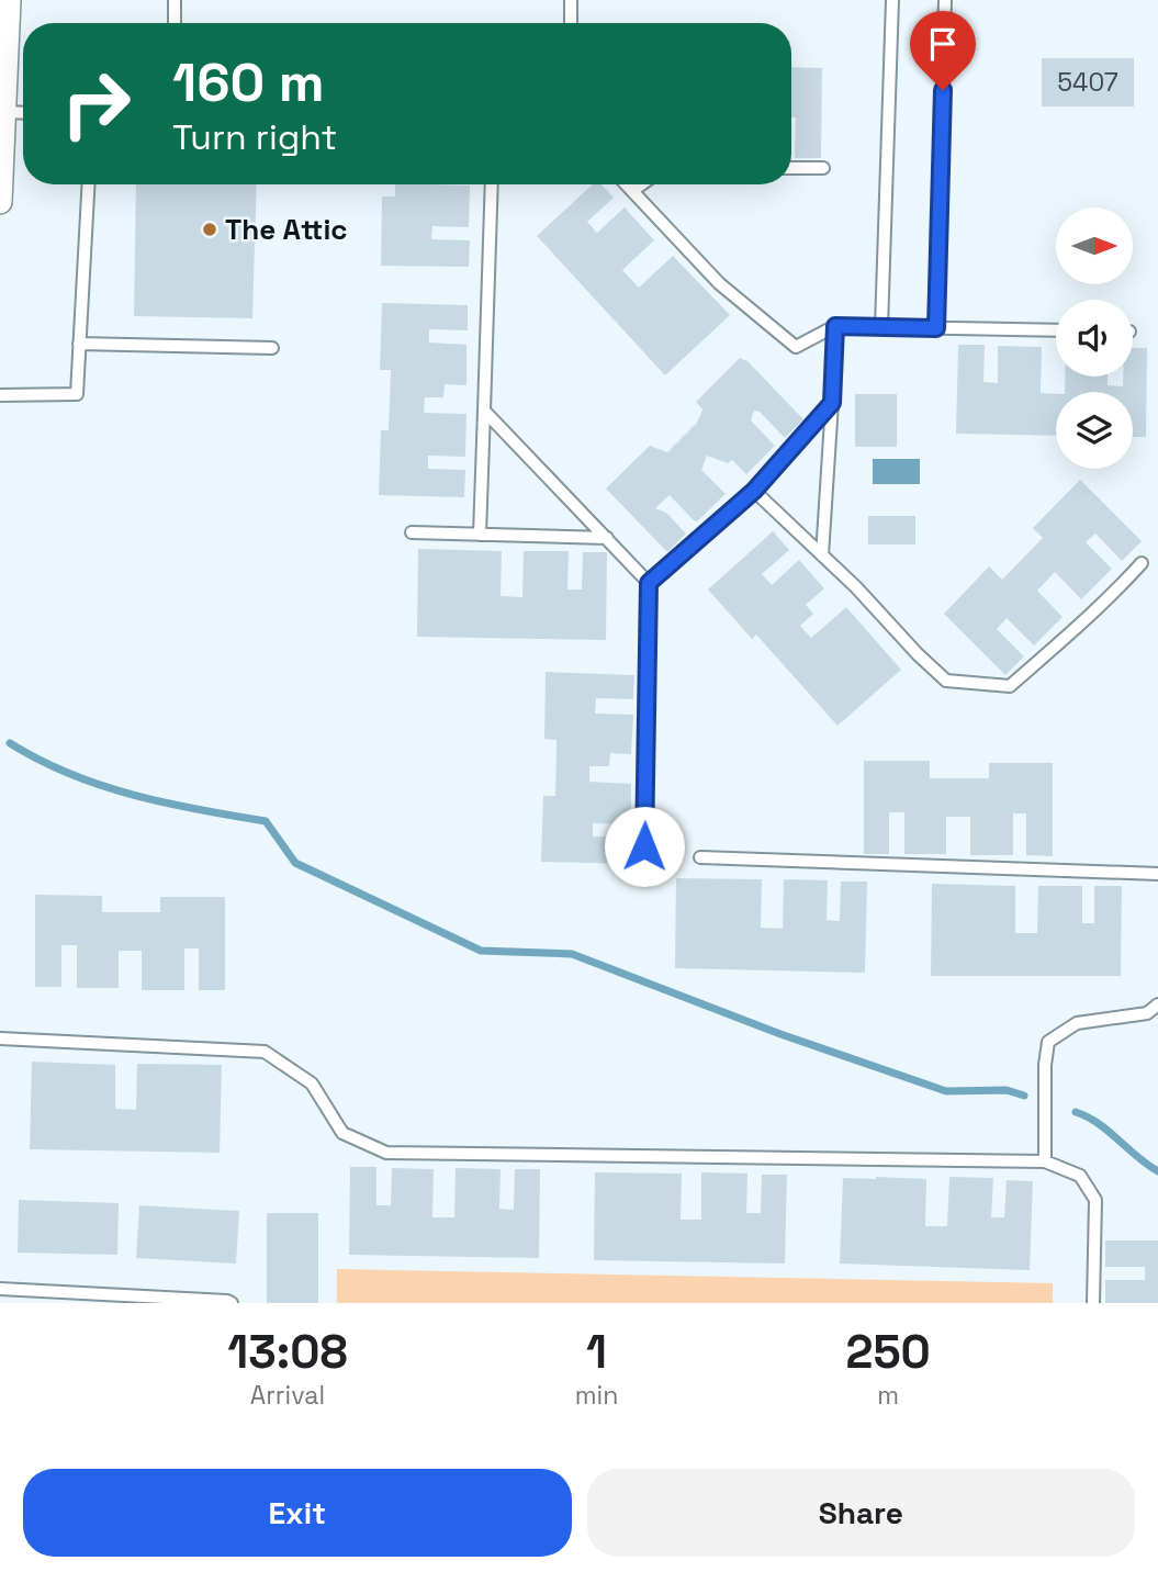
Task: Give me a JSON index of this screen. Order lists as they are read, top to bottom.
{
  "places": ["The Attic"],
  "house_numbers": ["5407"],
  "north": "right",
  "page": {
    "turn": ["160 m", "Turn right"],
    "eta": [
      "13:08",
      "Arrival",
      "1",
      "min",
      "250",
      "m"
    ],
    "buttons": ["Exit", "Share"]
  }
}
